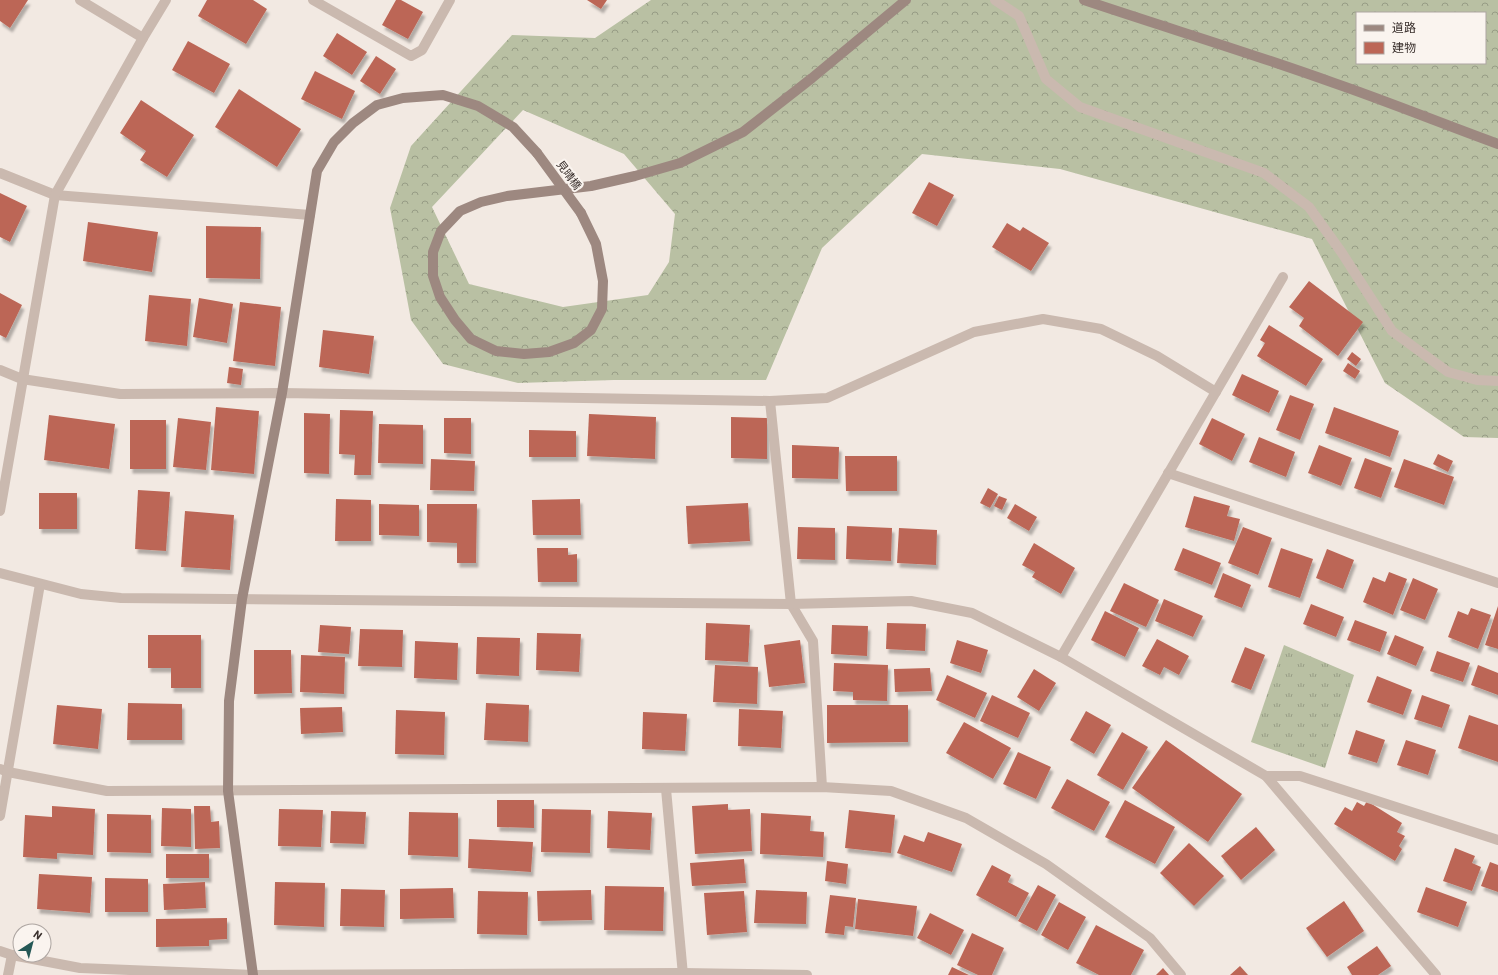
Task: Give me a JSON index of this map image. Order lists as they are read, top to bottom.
{
  "streets": {
    "street": ["見晴橋"]
  },
  "legend": ["道路", "建物"],
  "north": "top right"
}
